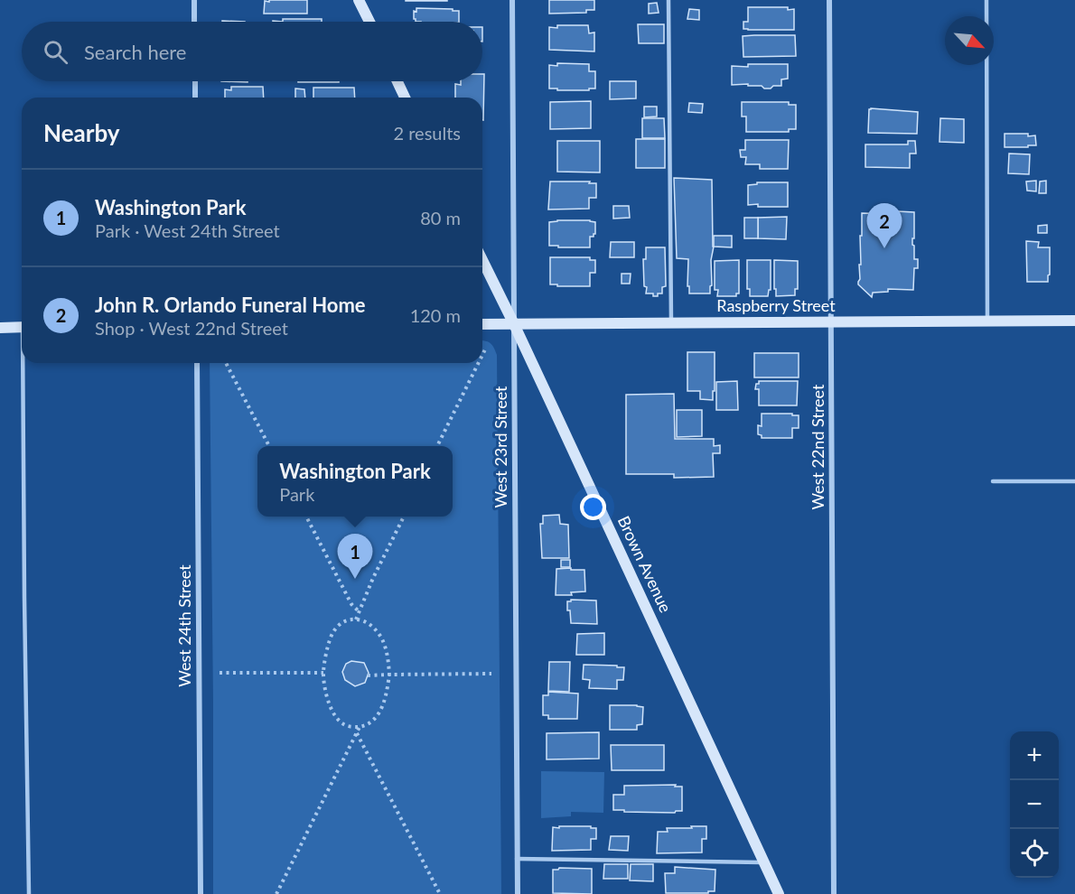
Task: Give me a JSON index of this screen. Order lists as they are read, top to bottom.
{
  "streets": {
    "street": [
      "Raspberry Street",
      "West 23rd Street",
      "West 22nd Street",
      "Brown Avenue",
      "West 24th Street"
    ]
  },
  "crossings": [
    ["Raspberry Street", "West 23rd Street"],
    ["Raspberry Street", "West 22nd Street"],
    ["Raspberry Street", "Brown Avenue"],
    ["West 23rd Street", "Brown Avenue"]
  ],
  "north": "bottom right",
  "page": {
    "search": "Search here",
    "heading": ["Nearby", "2 results"],
    "list": [
      {
        "mark": "1",
        "name": "Washington Park",
        "note": "Park · West 24th Street",
        "value": "80 m"
      },
      {
        "mark": "2",
        "name": "John R. Orlando Funeral Home",
        "note": "Shop · West 22nd Street",
        "value": "120 m"
      }
    ],
    "pins": ["2", "1"],
    "popup": ["Washington Park", "Park"],
    "map_buttons": ["+", "−"]
  }
}
